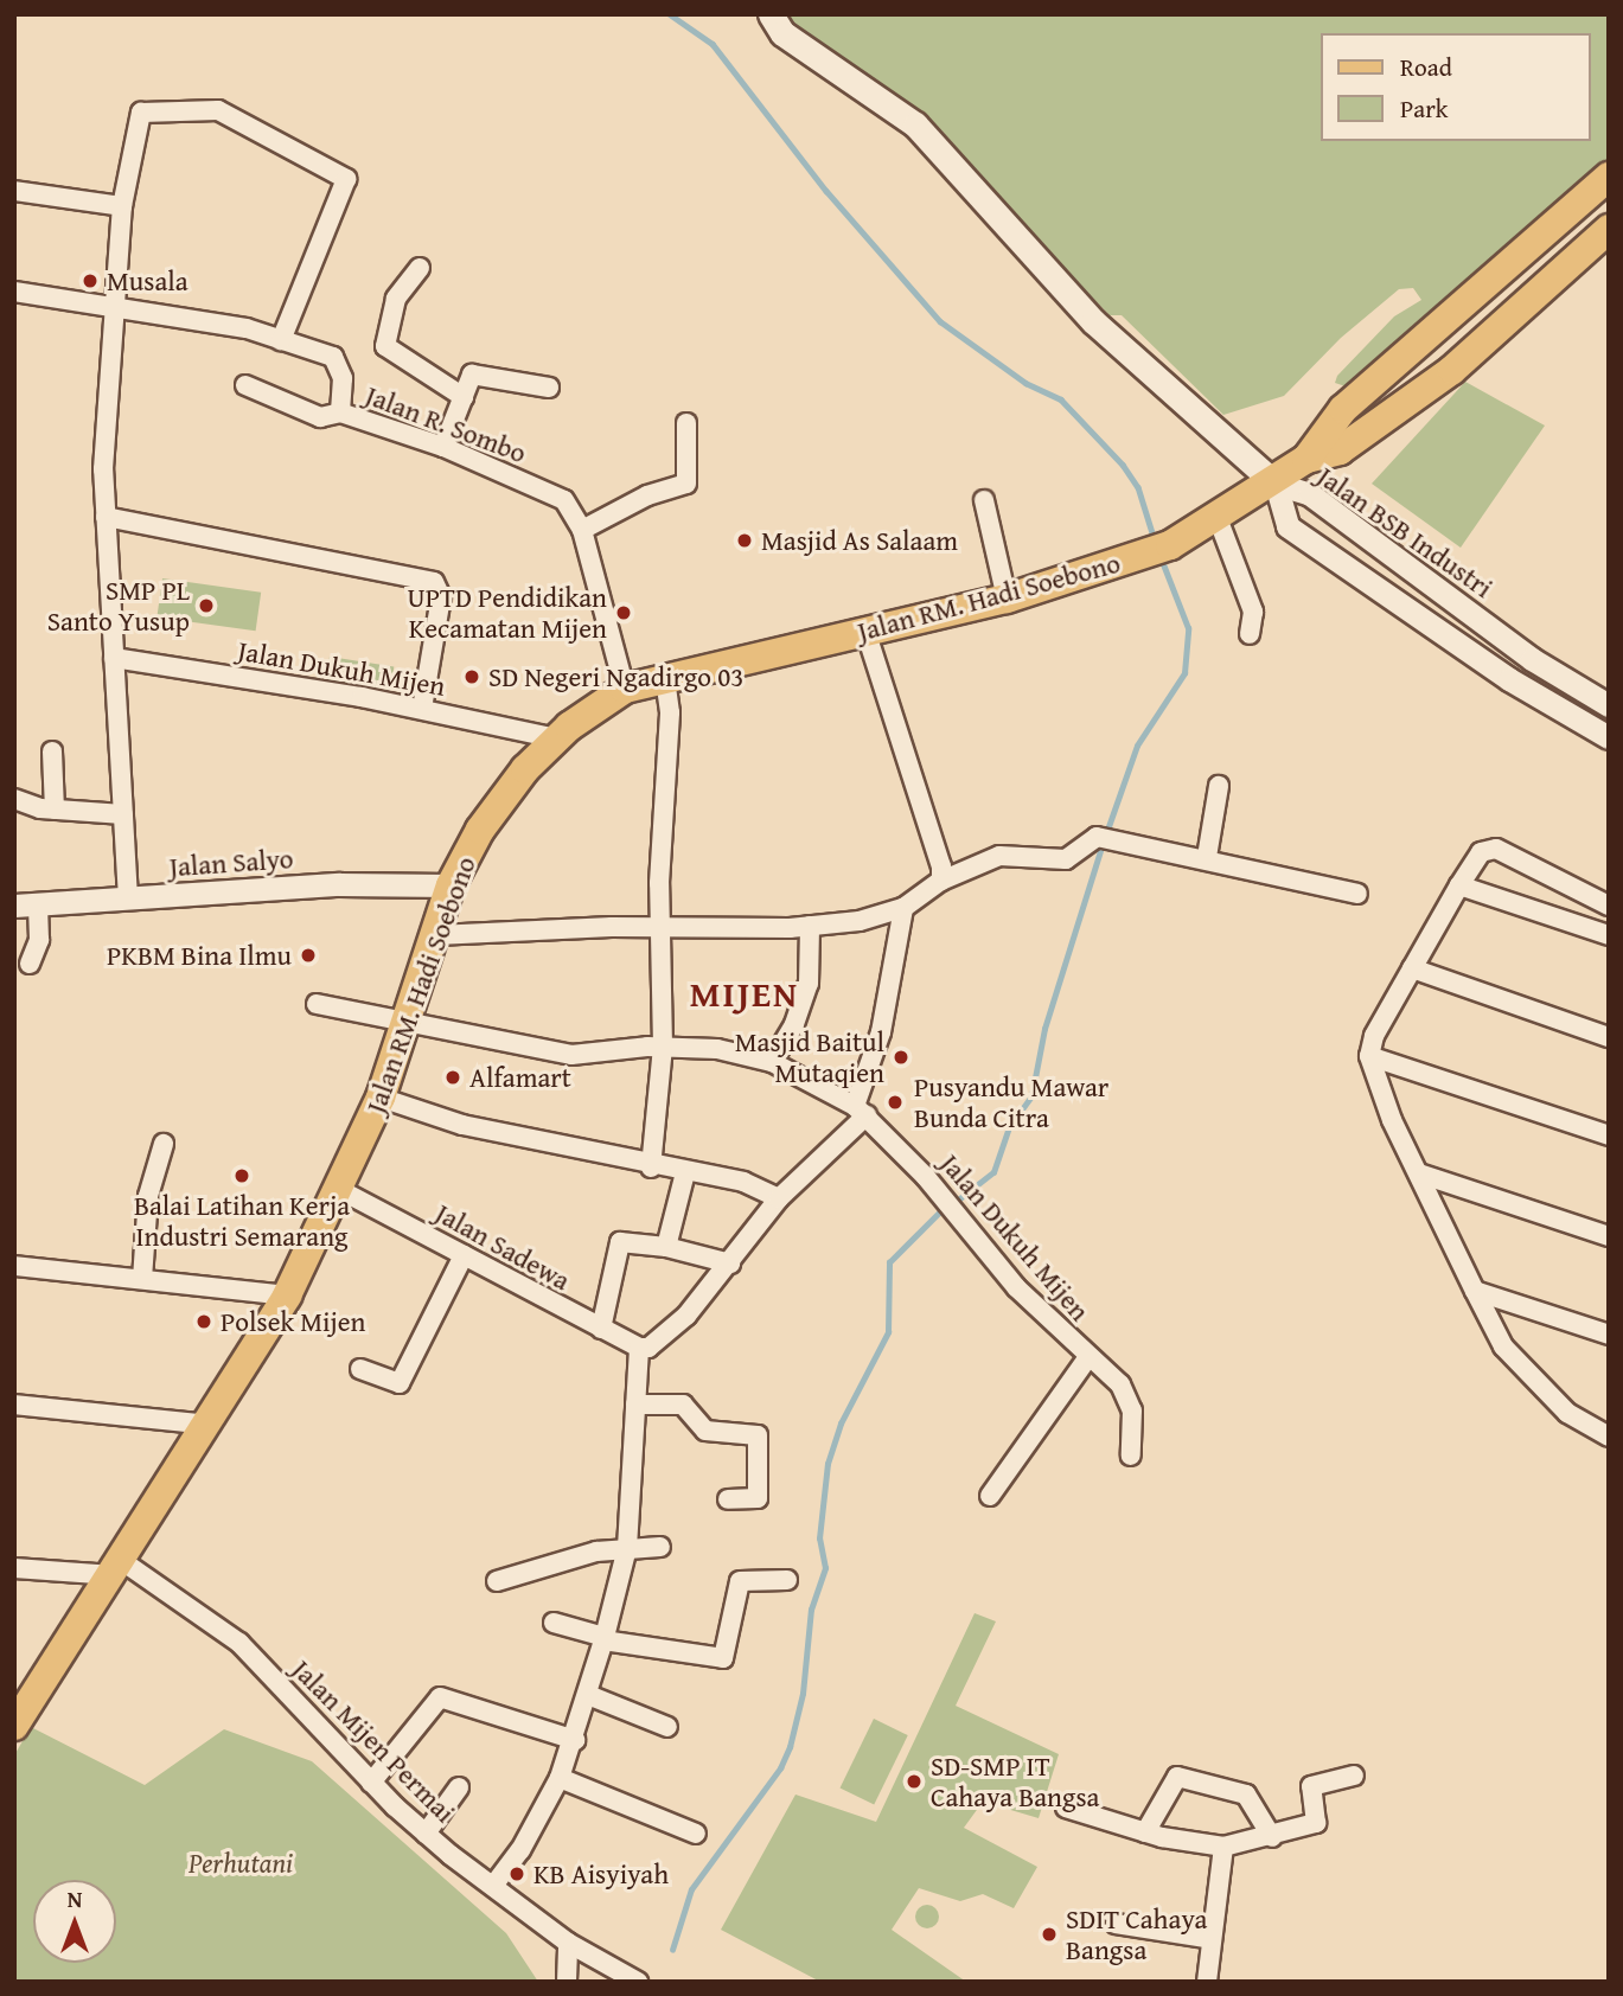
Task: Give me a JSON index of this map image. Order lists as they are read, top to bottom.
{
  "streets": {
    "main road": ["Jalan RM. Hadi Soebono"],
    "street": [
      "Jalan R. Sombo",
      "Jalan BSB Industri",
      "Jalan Dukuh Mijen",
      "Jalan Salyo",
      "Jalan Sadewa",
      "Jalan Mijen Permai"
    ]
  },
  "crossings": [
    ["Jalan R. Sombo", "Jalan RM. Hadi Soebono"],
    ["Jalan BSB Industri", "Jalan RM. Hadi Soebono"],
    ["Jalan RM. Hadi Soebono", "Jalan Dukuh Mijen"],
    ["Jalan RM. Hadi Soebono", "Jalan Salyo"],
    ["Jalan RM. Hadi Soebono", "Jalan Sadewa"],
    ["Jalan RM. Hadi Soebono", "Jalan Mijen Permai"]
  ],
  "districts": ["MIJEN"],
  "parks": ["Perhutani"],
  "places": [
    "Musala",
    "Masjid As Salaam",
    "SMP PL Santo Yusup",
    "UPTD Pendidikan Kecamatan Mijen",
    "SD Negeri Ngadirgo 03",
    "PKBM Bina Ilmu",
    "Masjid Baitul Mutaqien",
    "Alfamart",
    "Pusyandu Mawar Bunda Citra",
    "Balai Latihan Kerja Industri Semarang",
    "Polsek Mijen",
    "SD-SMP IT Cahaya Bangsa",
    "KB Aisyiyah",
    "SDIT Cahaya Bangsa"
  ],
  "legend": ["Road", "Park"],
  "north": "top"
}
